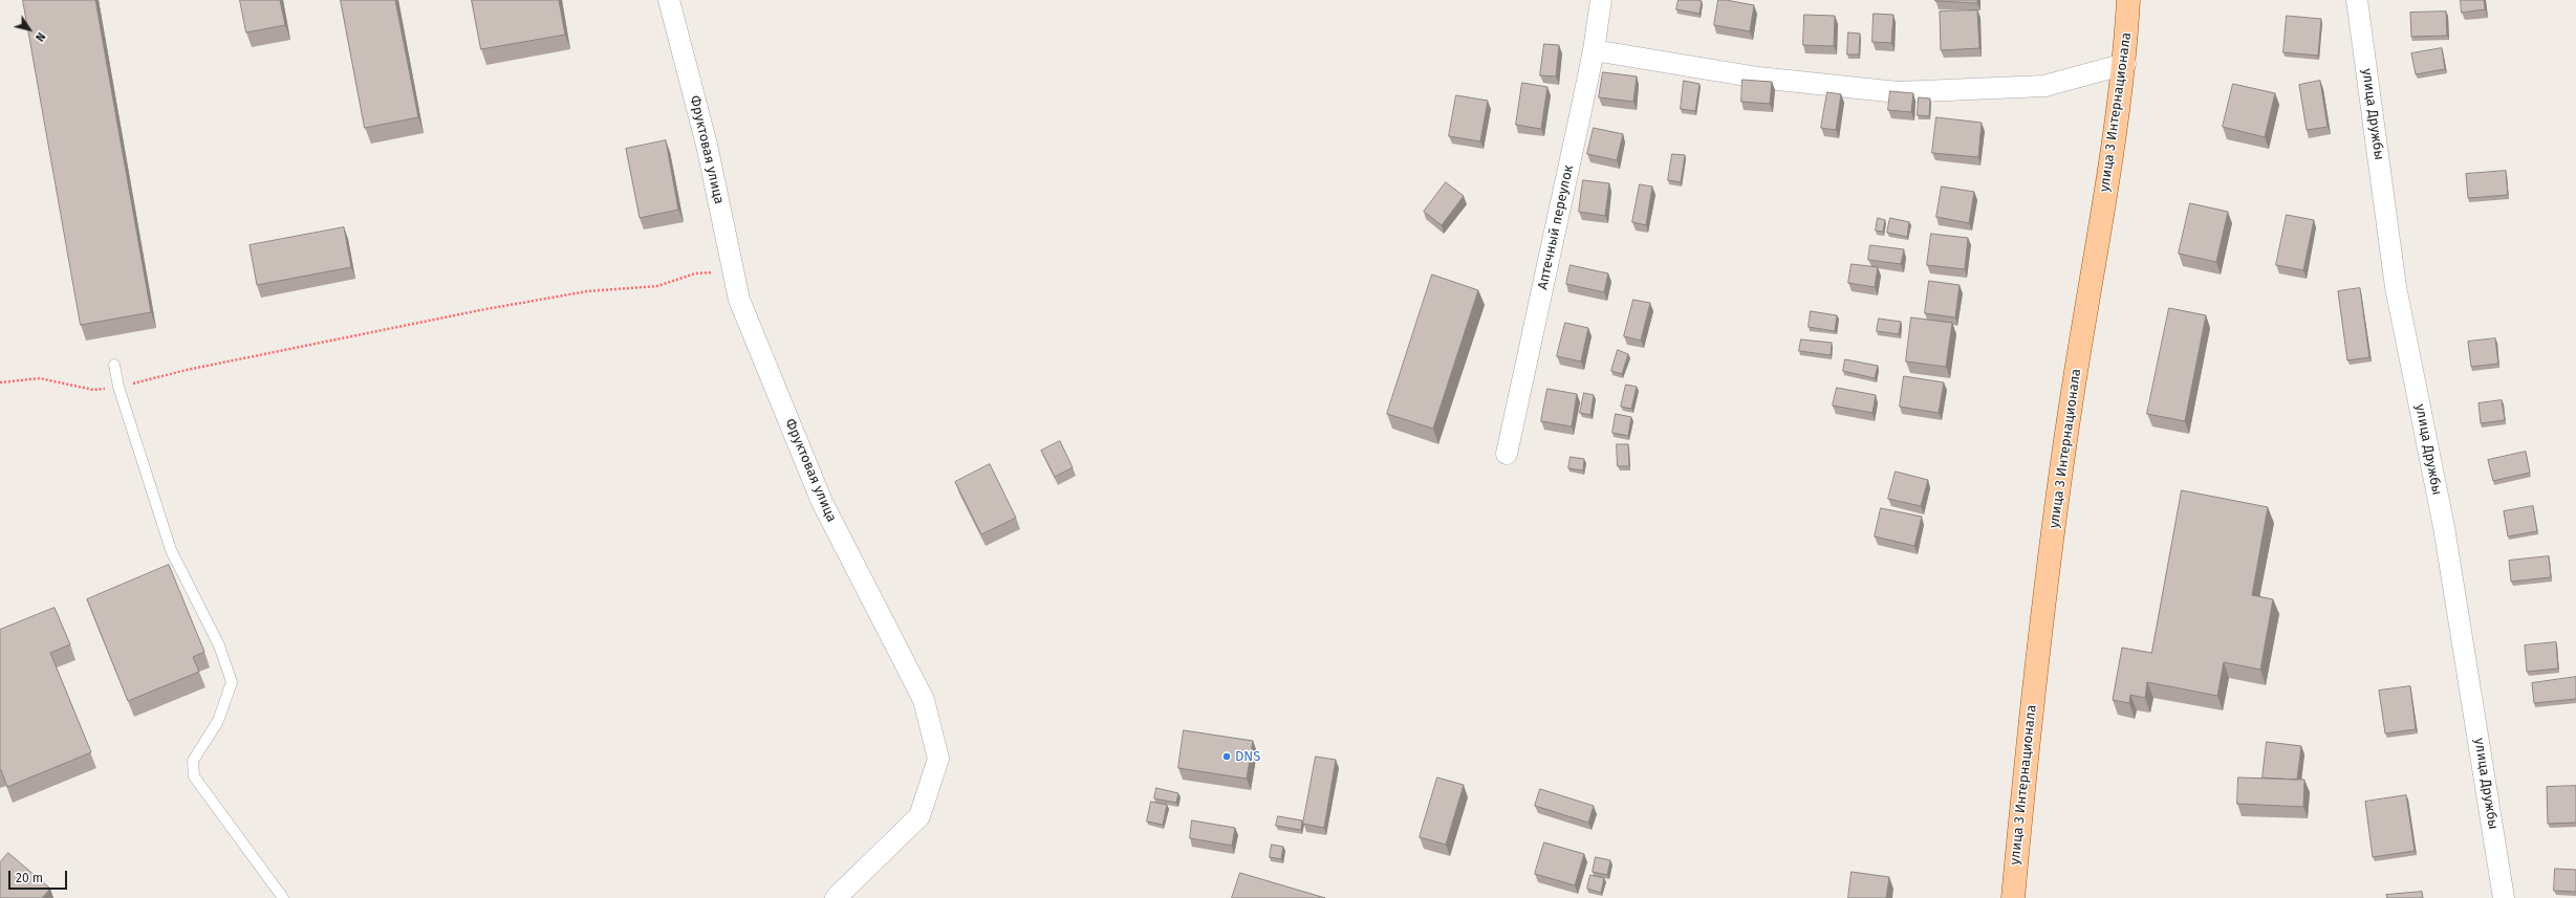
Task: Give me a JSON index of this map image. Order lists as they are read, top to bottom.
{
  "streets": {
    "main road": ["улица 3 Интернационала"],
    "street": ["улица Дружбы", "Фруктовая улица", "Аптечный переулок"]
  },
  "places": ["DNS"],
  "scale_bar": "20 m",
  "north": "bottom right"
}
